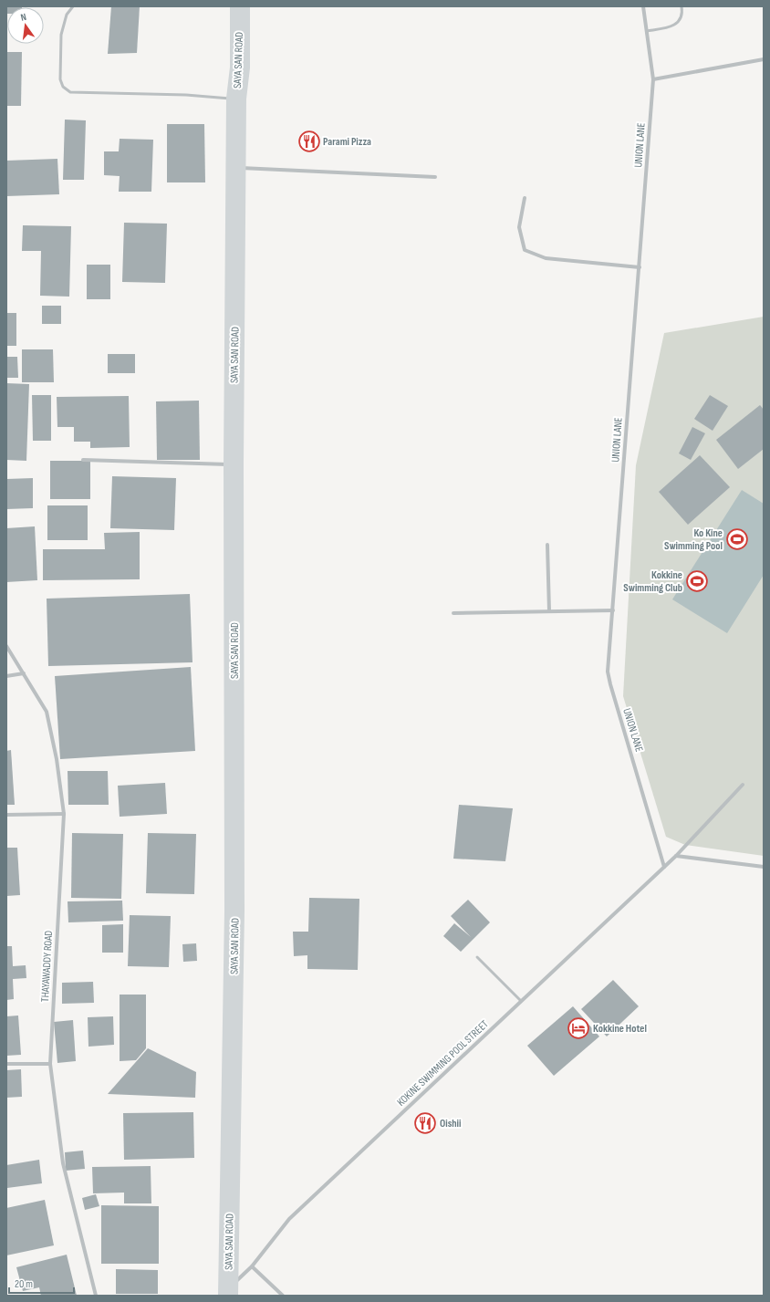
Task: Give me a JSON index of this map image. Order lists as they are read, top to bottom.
{
  "streets": {
    "main road": ["SAYA SAN ROAD"],
    "street": ["UNION LANE", "THAYAWADDY ROAD", "KOKINE SWIMMING POOL STREET"]
  },
  "crossings": [
    ["SAYA SAN ROAD", "KOKINE SWIMMING POOL STREET"],
    ["UNION LANE", "KOKINE SWIMMING POOL STREET"]
  ],
  "places": {
    "restaurant": ["Parami Pizza", "Oishii"],
    "sports": ["Ko Kine Swimming Pool", "Kokkine Swimming Club"],
    "hotel": ["Kokkine Hotel"]
  },
  "scale_bar": "20 m",
  "north": "top"
}
